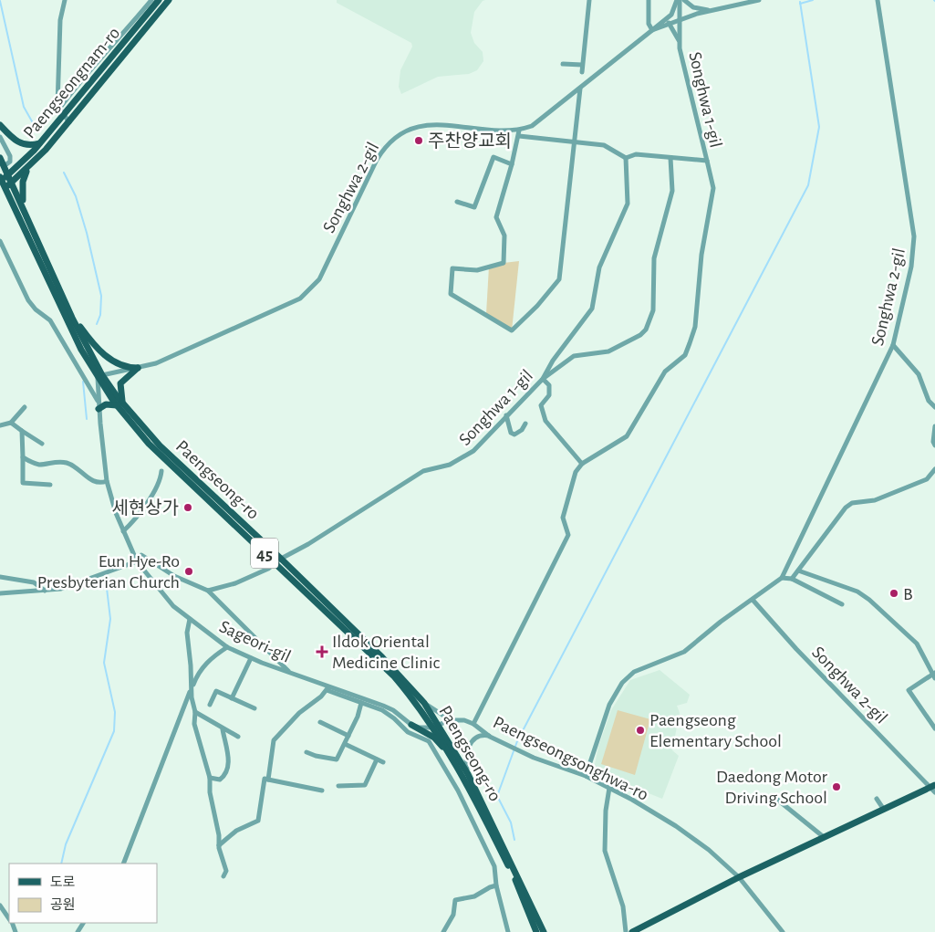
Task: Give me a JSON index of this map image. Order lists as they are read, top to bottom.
{
  "streets": {
    "main road": ["Paengseongnam-ro", "Paengseong-ro", "45"],
    "street": [
      "Songhwa 1-gil",
      "Songhwa 2-gil",
      "Sageori-gil",
      "Paengseongsonghwa-ro"
    ]
  },
  "crossings": [
    ["Paengseongnam-ro", "Paengseong-ro"],
    ["Songhwa 1-gil", "Songhwa 2-gil"],
    ["Songhwa 1-gil", "Paengseong-ro"],
    ["Songhwa 2-gil", "Paengseong-ro"],
    ["Songhwa 2-gil", "Sageori-gil"],
    ["Songhwa 2-gil", "Paengseongsonghwa-ro"],
    ["Paengseong-ro", "Sageori-gil"],
    ["Paengseong-ro", "Paengseongsonghwa-ro"]
  ],
  "places": {
    "other": [
      "주찬양교회",
      "세현상가",
      "Eun Hye-Ro Presbyterian Church",
      "B",
      "Paengseong Elementary School",
      "Daedong Motor Driving School"
    ],
    "health": ["Ildok Oriental Medicine Clinic"]
  },
  "legend": ["도로", "공원"]
}
